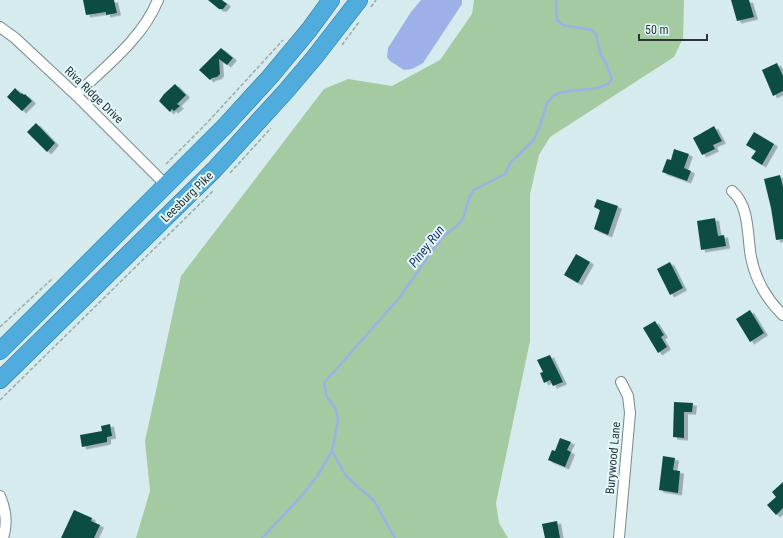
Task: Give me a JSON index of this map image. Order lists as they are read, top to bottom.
{
  "streets": {
    "highway": ["Leesburg Pike"],
    "street": ["Riva Ridge Drive", "Burywood Lane"]
  },
  "crossings": [
    ["Riva Ridge Drive", "Leesburg Pike"]
  ],
  "water": ["Piney Run"],
  "scale_bar": "50 m"
}
